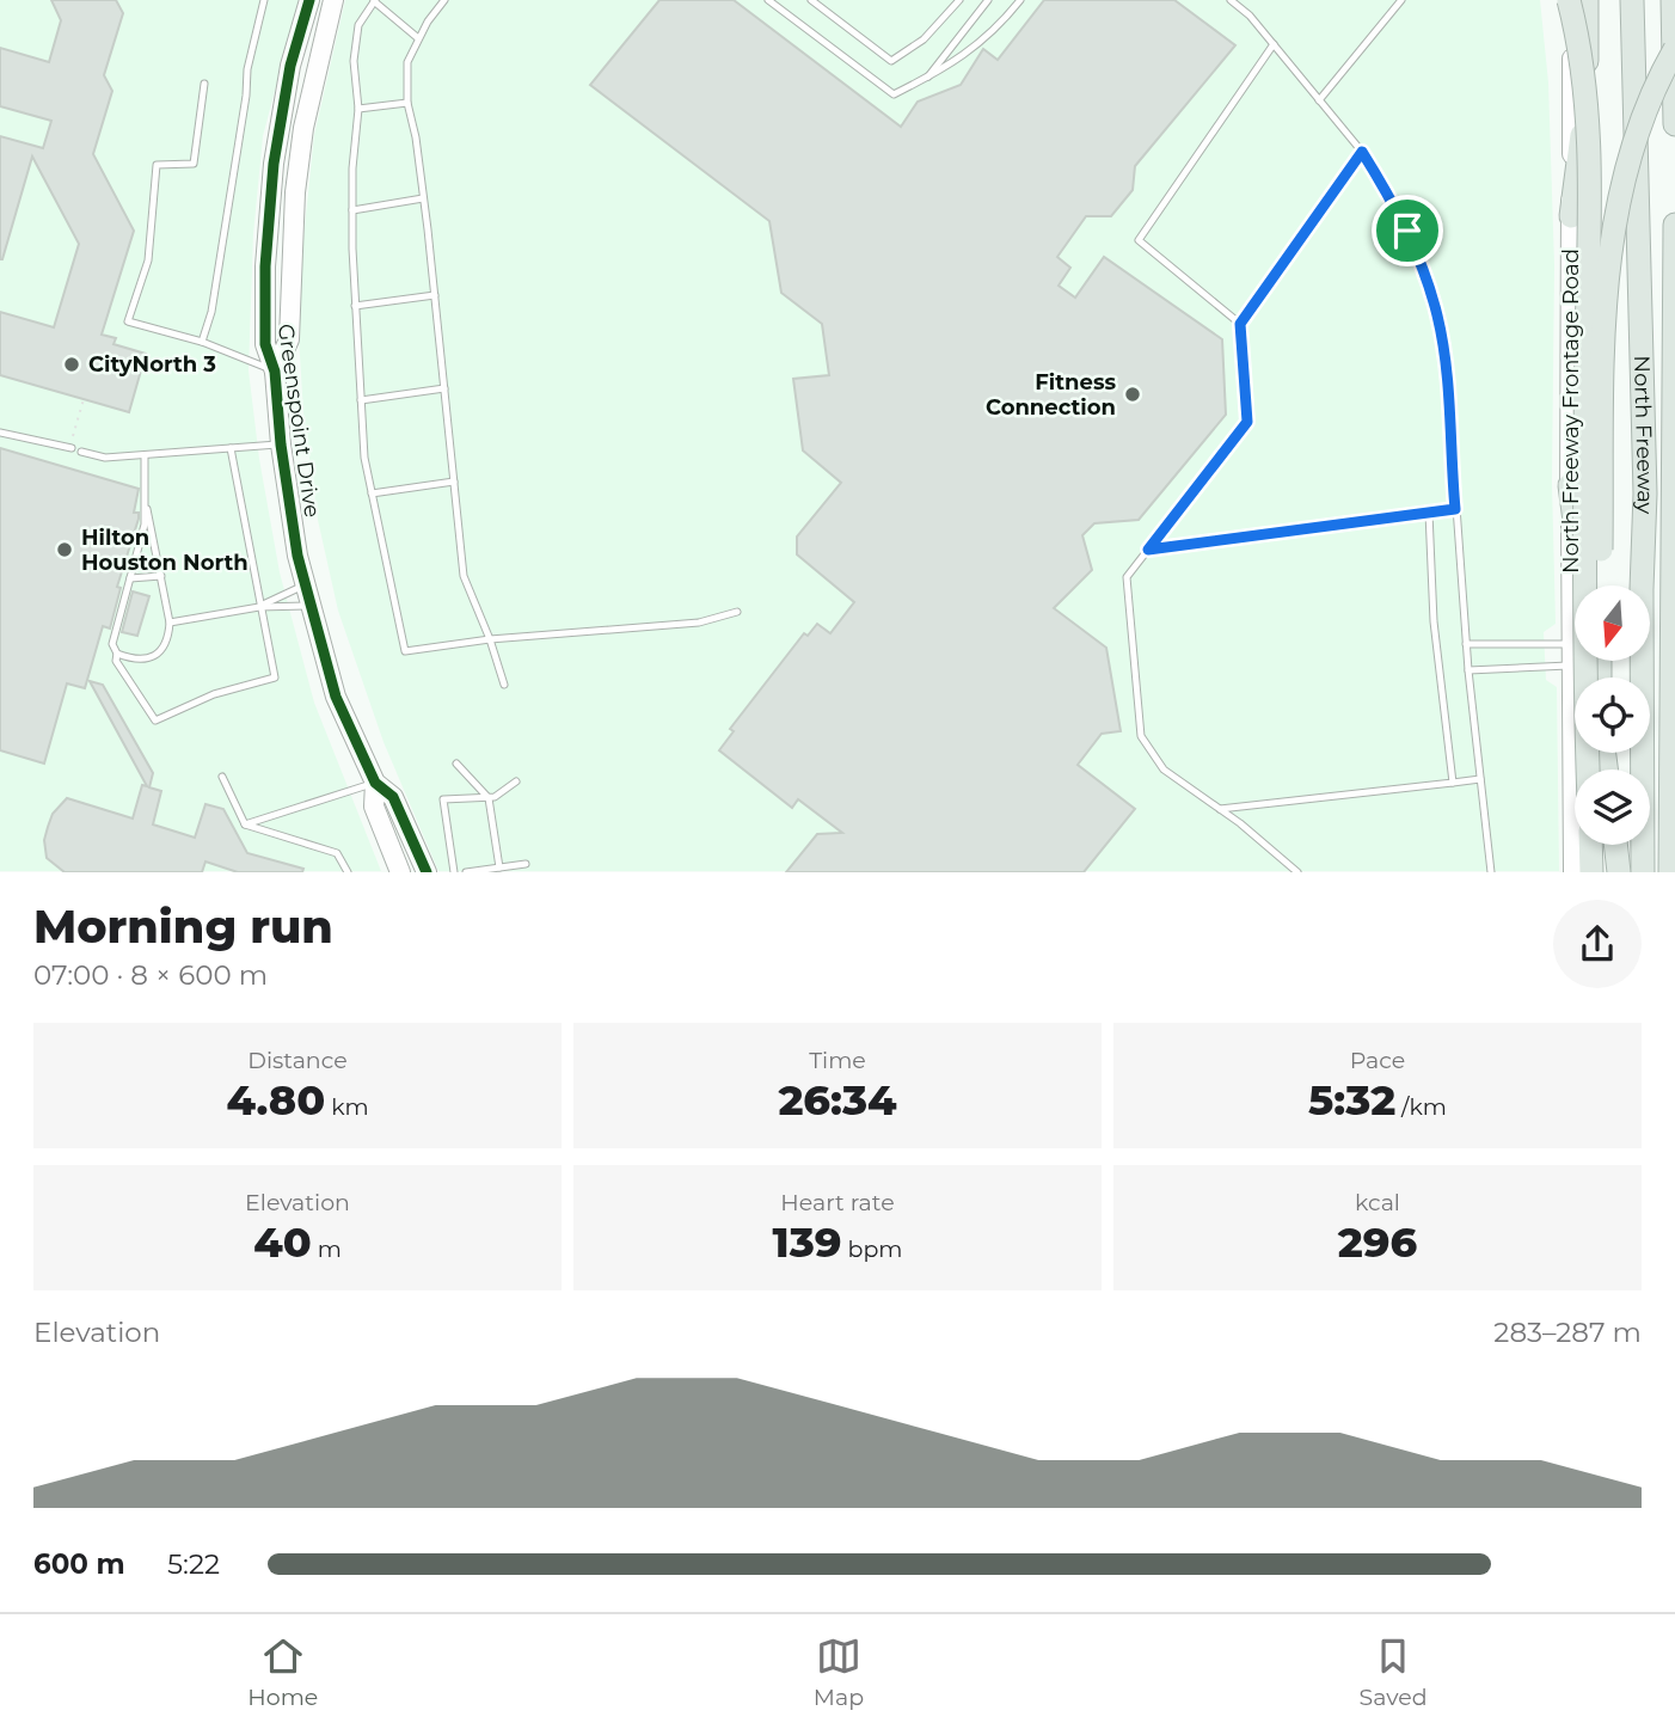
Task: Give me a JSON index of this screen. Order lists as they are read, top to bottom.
{
  "streets": {
    "highway": ["North Freeway"],
    "street": ["North Freeway Frontage Road", "Greenspoint Drive"]
  },
  "places": ["CityNorth 3", "Fitness Connection", "Hilton Houston North"],
  "north": "bottom",
  "page": {
    "heading": ["Morning run", "07:00 · 8 × 600 m"],
    "stats": [
      ["Distance", "4.80 km"],
      ["Time", "26:34"],
      ["Pace", "5:32 /km"],
      ["Elevation", "40 m"],
      ["Heart rate", "139 bpm"],
      ["kcal", "296"]
    ],
    "chart": ["Elevation", "283–287 m"],
    "list": [
      {
        "name": "600 m",
        "note": "5:22"
      }
    ],
    "tabs": ["Home", "Map", "Saved"]
  }
}
